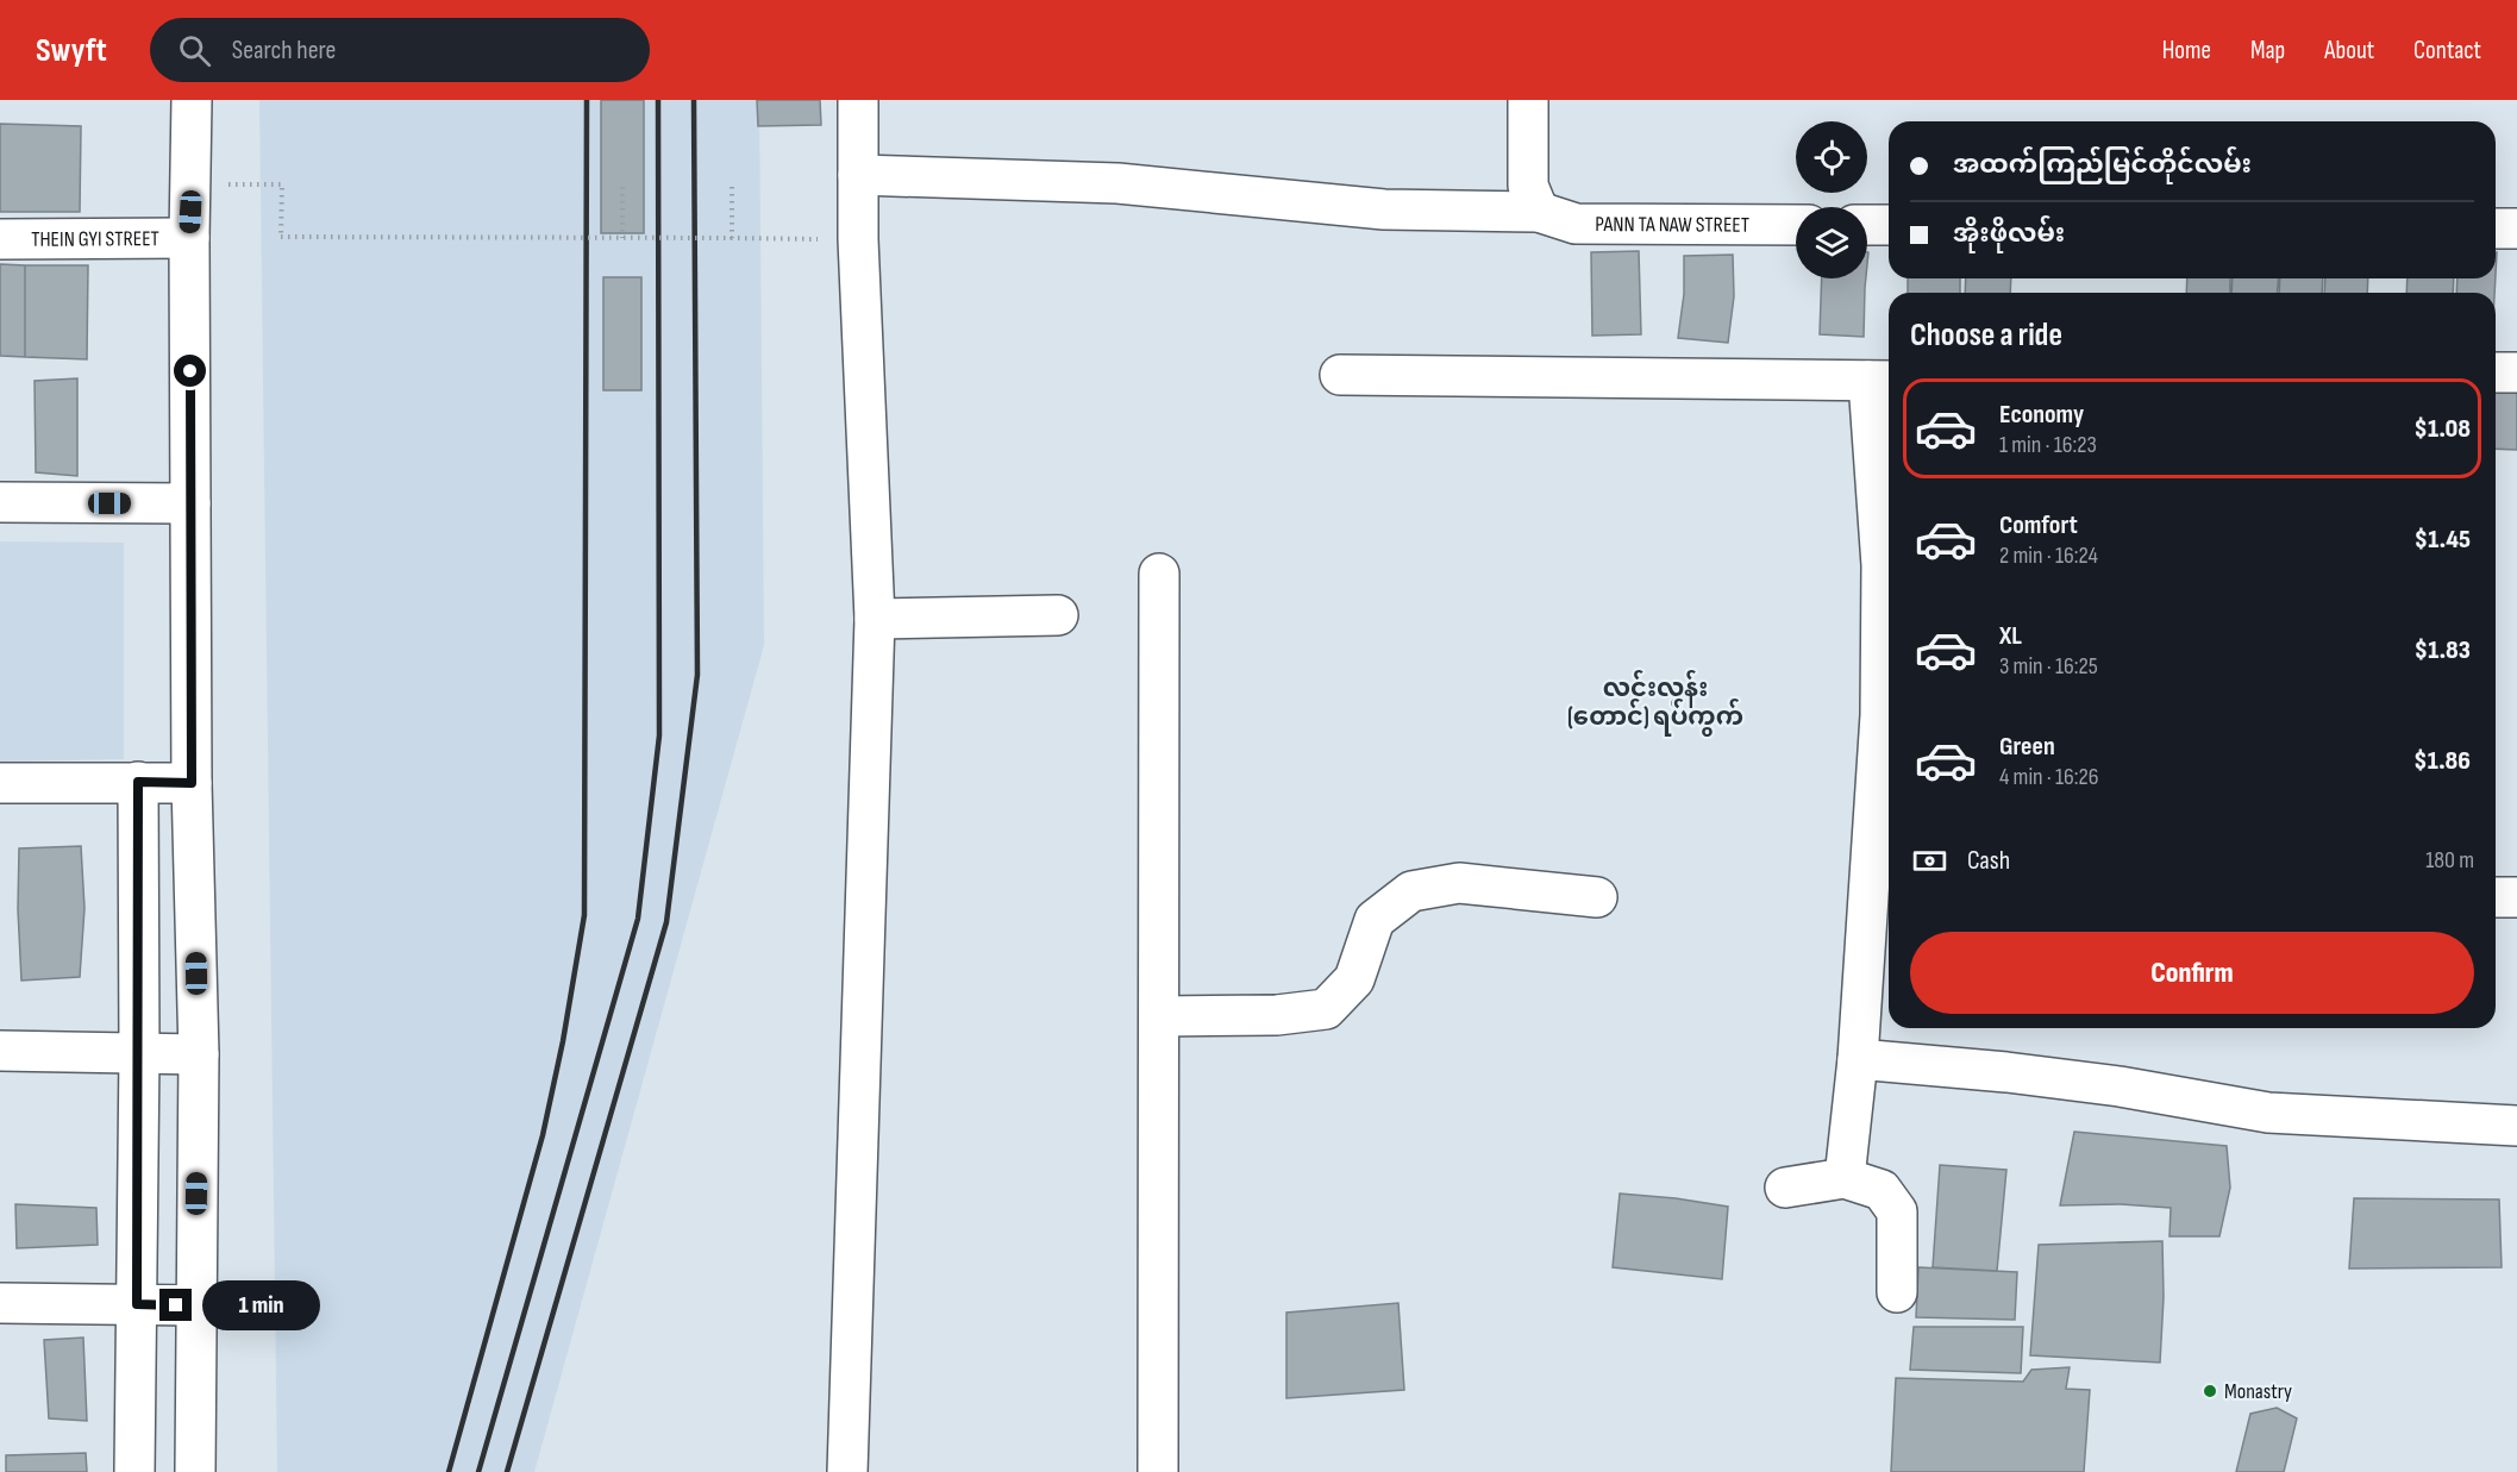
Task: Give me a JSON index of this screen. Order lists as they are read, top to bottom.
{
  "streets": {
    "street": ["PANN TA NAW STREET", "THEIN GYI STREET"]
  },
  "districts": ["လင်းလွန်း (တောင်) ရပ်ကွက်"],
  "places": ["Monastry"],
  "page": {
    "header": "Swyft",
    "search": "Search here",
    "nav": [
      "Home",
      "Map",
      "About",
      "Contact"
    ],
    "banner": ["အထက်ကြည်မြင်တိုင်လမ်း", "အိုးဖိုလမ်း"],
    "heading": "Choose a ride",
    "list": [
      {
        "name": "Economy",
        "note": "1 min · 16:23",
        "value": "$1.08"
      },
      {
        "name": "Comfort",
        "note": "2 min · 16:24",
        "value": "$1.45"
      },
      {
        "name": "XL",
        "note": "3 min · 16:25",
        "value": "$1.83"
      },
      {
        "name": "Green",
        "note": "4 min · 16:26",
        "value": "$1.86"
      }
    ],
    "pay": ["Cash", "180 m"],
    "buttons": "Confirm",
    "bubble": "1 min"
  }
}
